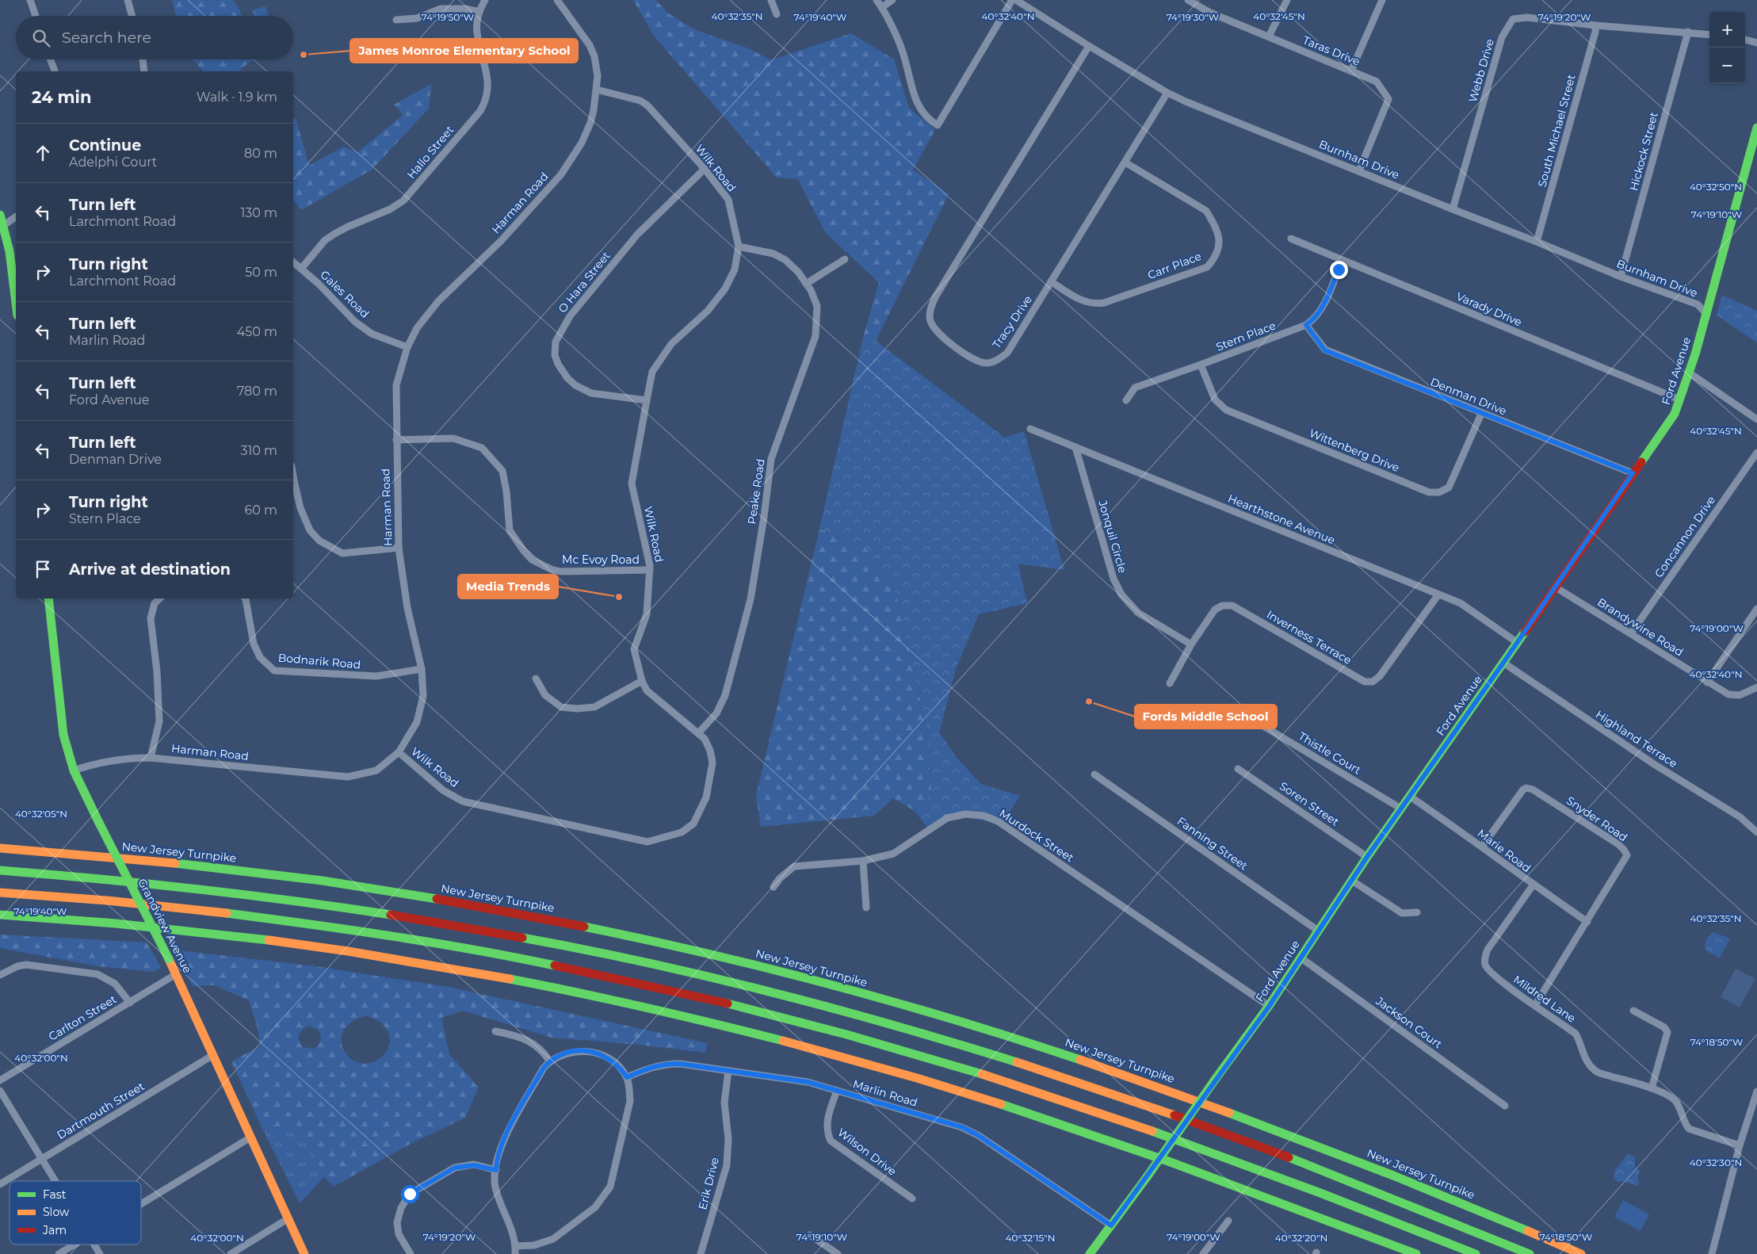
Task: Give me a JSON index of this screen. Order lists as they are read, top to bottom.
{
  "streets": {
    "main road": ["Ford Avenue", "New Jersey Turnpike", "Grandview Avenue"],
    "street": [
      "Taras Drive",
      "Webb Drive",
      "South Michael Street",
      "Hickock Street",
      "Hallo Street",
      "Burnham Drive",
      "Wilk Road",
      "Harman Road",
      "Carr Place",
      "O Hara Street",
      "Gales Road",
      "Varady Drive",
      "Tracy Drive",
      "Stern Place",
      "Denman Drive",
      "Wittenberg Drive",
      "Peake Road",
      "Hearthstone Avenue",
      "Jonquil Circle",
      "Concannon Drive",
      "Mc Evoy Road",
      "Brandywine Road",
      "Inverness Terrace",
      "Bodnarik Road",
      "Highland Terrace",
      "Thistle Court",
      "Soren Street",
      "Snyder Road",
      "Murdock Street",
      "Fanning Street",
      "Marie Road",
      "Mildred Lane",
      "Carlton Street",
      "Jackson Court",
      "Marlin Road",
      "Dartmouth Street",
      "Wilson Drive",
      "Erik Drive"
    ]
  },
  "crossings": [
    ["Taras Drive", "Burnham Drive"],
    ["Webb Drive", "South Michael Street"],
    ["Webb Drive", "Hickock Street"],
    ["Webb Drive", "Burnham Drive"],
    ["South Michael Street", "Burnham Drive"],
    ["Hickock Street", "Burnham Drive"],
    ["Hallo Street", "Gales Road"],
    ["Burnham Drive", "Tracy Drive"],
    ["Burnham Drive", "Ford Avenue"],
    ["Wilk Road", "Harman Road"],
    ["Wilk Road", "O Hara Street"],
    ["Wilk Road", "Peake Road"],
    ["Wilk Road", "Mc Evoy Road"],
    ["Harman Road", "Gales Road"],
    ["Harman Road", "Mc Evoy Road"],
    ["Harman Road", "Bodnarik Road"],
    ["Harman Road", "Grandview Avenue"],
    ["Carr Place", "Tracy Drive"],
    ["Varady Drive", "Stern Place"],
    ["Varady Drive", "Ford Avenue"],
    ["Stern Place", "Denman Drive"],
    ["Stern Place", "Wittenberg Drive"],
    ["Ford Avenue", "Denman Drive"],
    ["Ford Avenue", "Hearthstone Avenue"],
    ["Ford Avenue", "Brandywine Road"],
    ["Ford Avenue", "Highland Terrace"],
    ["Ford Avenue", "Thistle Court"],
    ["Ford Avenue", "Soren Street"],
    ["Ford Avenue", "Murdock Street"],
    ["Ford Avenue", "Fanning Street"],
    ["Ford Avenue", "Marie Road"],
    ["Ford Avenue", "Jackson Court"],
    ["Ford Avenue", "Marlin Road"],
    ["Denman Drive", "Wittenberg Drive"],
    ["Hearthstone Avenue", "Jonquil Circle"],
    ["Hearthstone Avenue", "Inverness Terrace"],
    ["Jonquil Circle", "Inverness Terrace"],
    ["Concannon Drive", "Brandywine Road"],
    ["Snyder Road", "Marie Road"],
    ["Snyder Road", "Mildred Lane"],
    ["Marie Road", "Mildred Lane"],
    ["Grandview Avenue", "Carlton Street"],
    ["Grandview Avenue", "Dartmouth Street"],
    ["Marlin Road", "Wilson Drive"],
    ["Marlin Road", "Erik Drive"]
  ],
  "places": ["James Monroe Elementary School", "Media Trends", "Fords Middle School"],
  "legend": ["Fast", "Slow", "Jam"],
  "page": {
    "map_buttons": ["+", "−"],
    "search": "Search here",
    "heading": ["24 min", "Walk · 1.9 km"],
    "list": [
      ["Continue", "Adelphi Court", "80 m"],
      ["Turn left", "Larchmont Road", "130 m"],
      ["Turn right", "Larchmont Road", "50 m"],
      ["Turn left", "Marlin Road", "450 m"],
      ["Turn left", "Ford Avenue", "780 m"],
      ["Turn left", "Denman Drive", "310 m"],
      ["Turn right", "Stern Place", "60 m"],
      "Arrive at destination"
    ]
  },
  "coordinates": [
    "40°32'35\"N",
    "40°32'40\"N",
    "40°32'45\"N",
    "74°19'50\"W",
    "74°19'40\"W",
    "74°19'30\"W",
    "74°19'20\"W",
    "40°32'50\"N",
    "74°19'10\"W",
    "74°19'00\"W",
    "40°32'05\"N",
    "74°18'50\"W",
    "40°32'00\"N",
    "40°32'30\"N",
    "40°32'15\"N",
    "40°32'20\"N"
  ]
}
